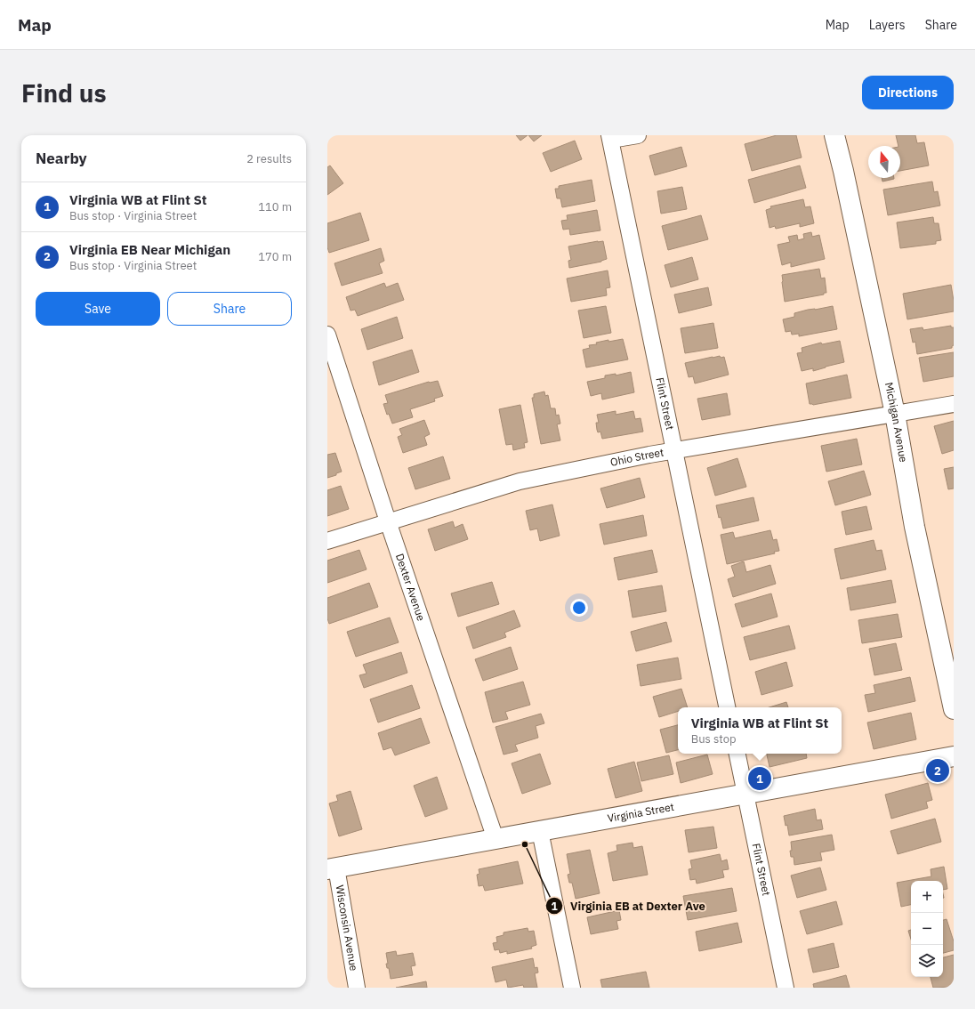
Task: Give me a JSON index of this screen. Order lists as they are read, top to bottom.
{
  "streets": {
    "street": [
      "Flint Street",
      "Michigan Avenue",
      "Ohio Street",
      "Dexter Avenue",
      "Virginia Street",
      "Wisconsin Avenue"
    ]
  },
  "crossings": [
    ["Flint Street", "Ohio Street"],
    ["Flint Street", "Virginia Street"],
    ["Michigan Avenue", "Ohio Street"],
    ["Ohio Street", "Dexter Avenue"],
    ["Dexter Avenue", "Virginia Street"],
    ["Virginia Street", "Wisconsin Avenue"]
  ],
  "places": ["Virginia EB at Dexter Ave"],
  "north": "top",
  "page": {
    "header": "Map",
    "nav": ["Map", "Layers", "Share"],
    "buttons": [
      "Directions",
      ["Save", "Share"]
    ],
    "title": "Find us",
    "heading": ["Nearby", "2 results"],
    "list": [
      {
        "mark": "1",
        "name": "Virginia WB at Flint St",
        "note": "Bus stop · Virginia Street",
        "value": "110 m"
      },
      {
        "mark": "2",
        "name": "Virginia EB Near Michigan",
        "note": "Bus stop · Virginia Street",
        "value": "170 m"
      }
    ],
    "popup": ["Virginia WB at Flint St", "Bus stop"],
    "pins": ["2", "1"],
    "map_buttons": ["+", "−"]
  }
}
